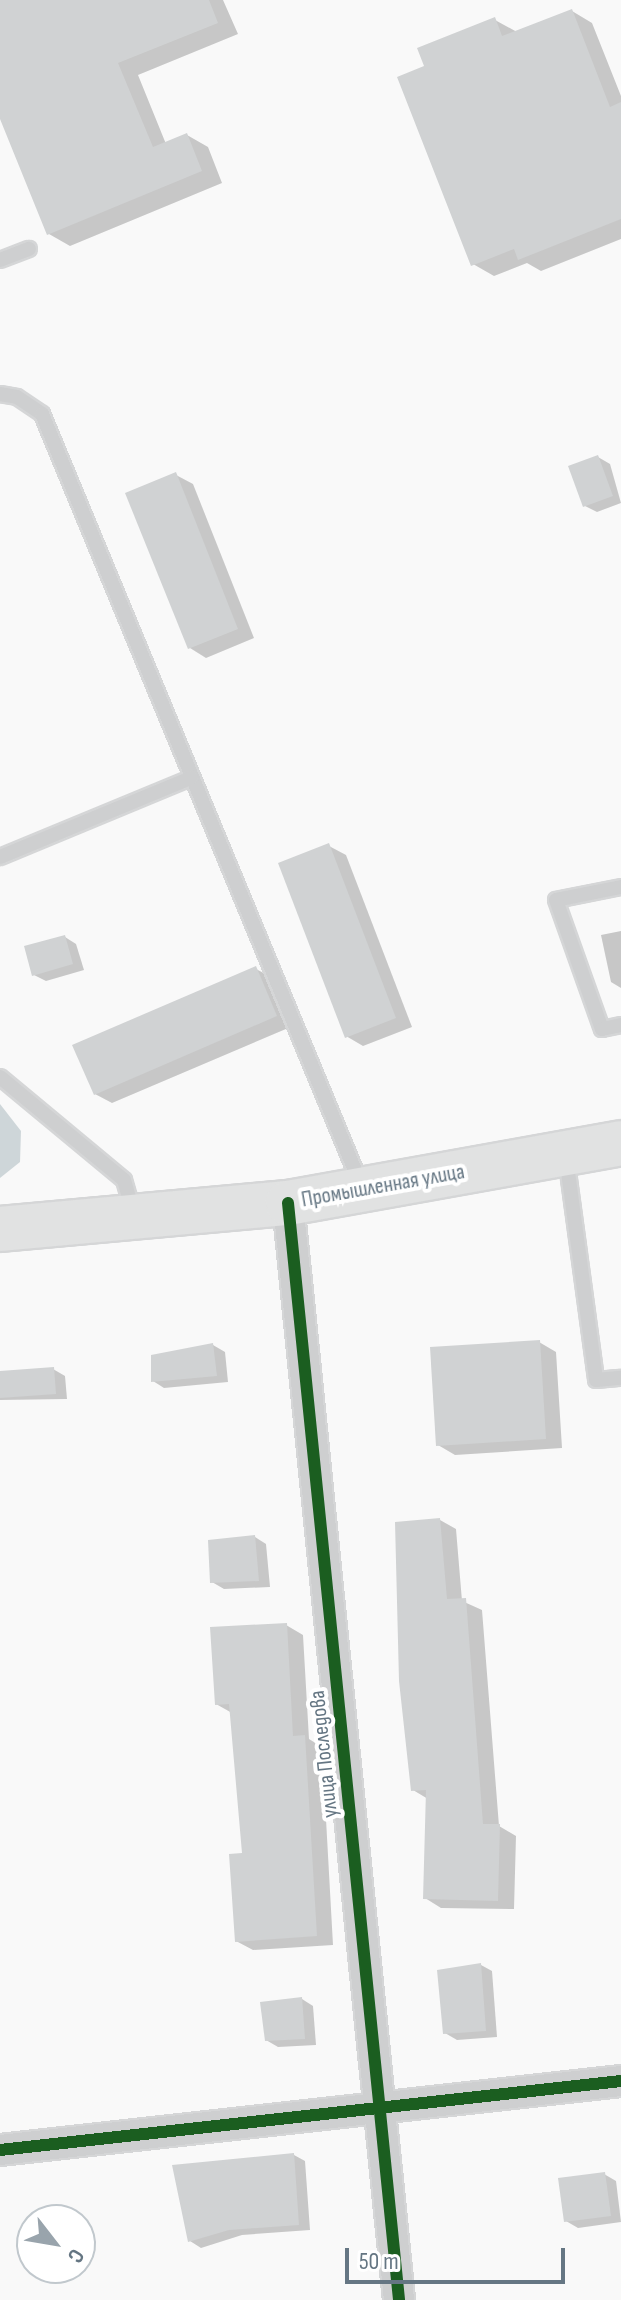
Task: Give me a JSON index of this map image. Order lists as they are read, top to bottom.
{
  "streets": {
    "main road": ["Промышленная улица"],
    "street": ["улица Последова"]
  },
  "crossings": [
    ["Промышленная улица", "улица Последова"]
  ],
  "scale_bar": "50 m",
  "north": "bottom right"
}
